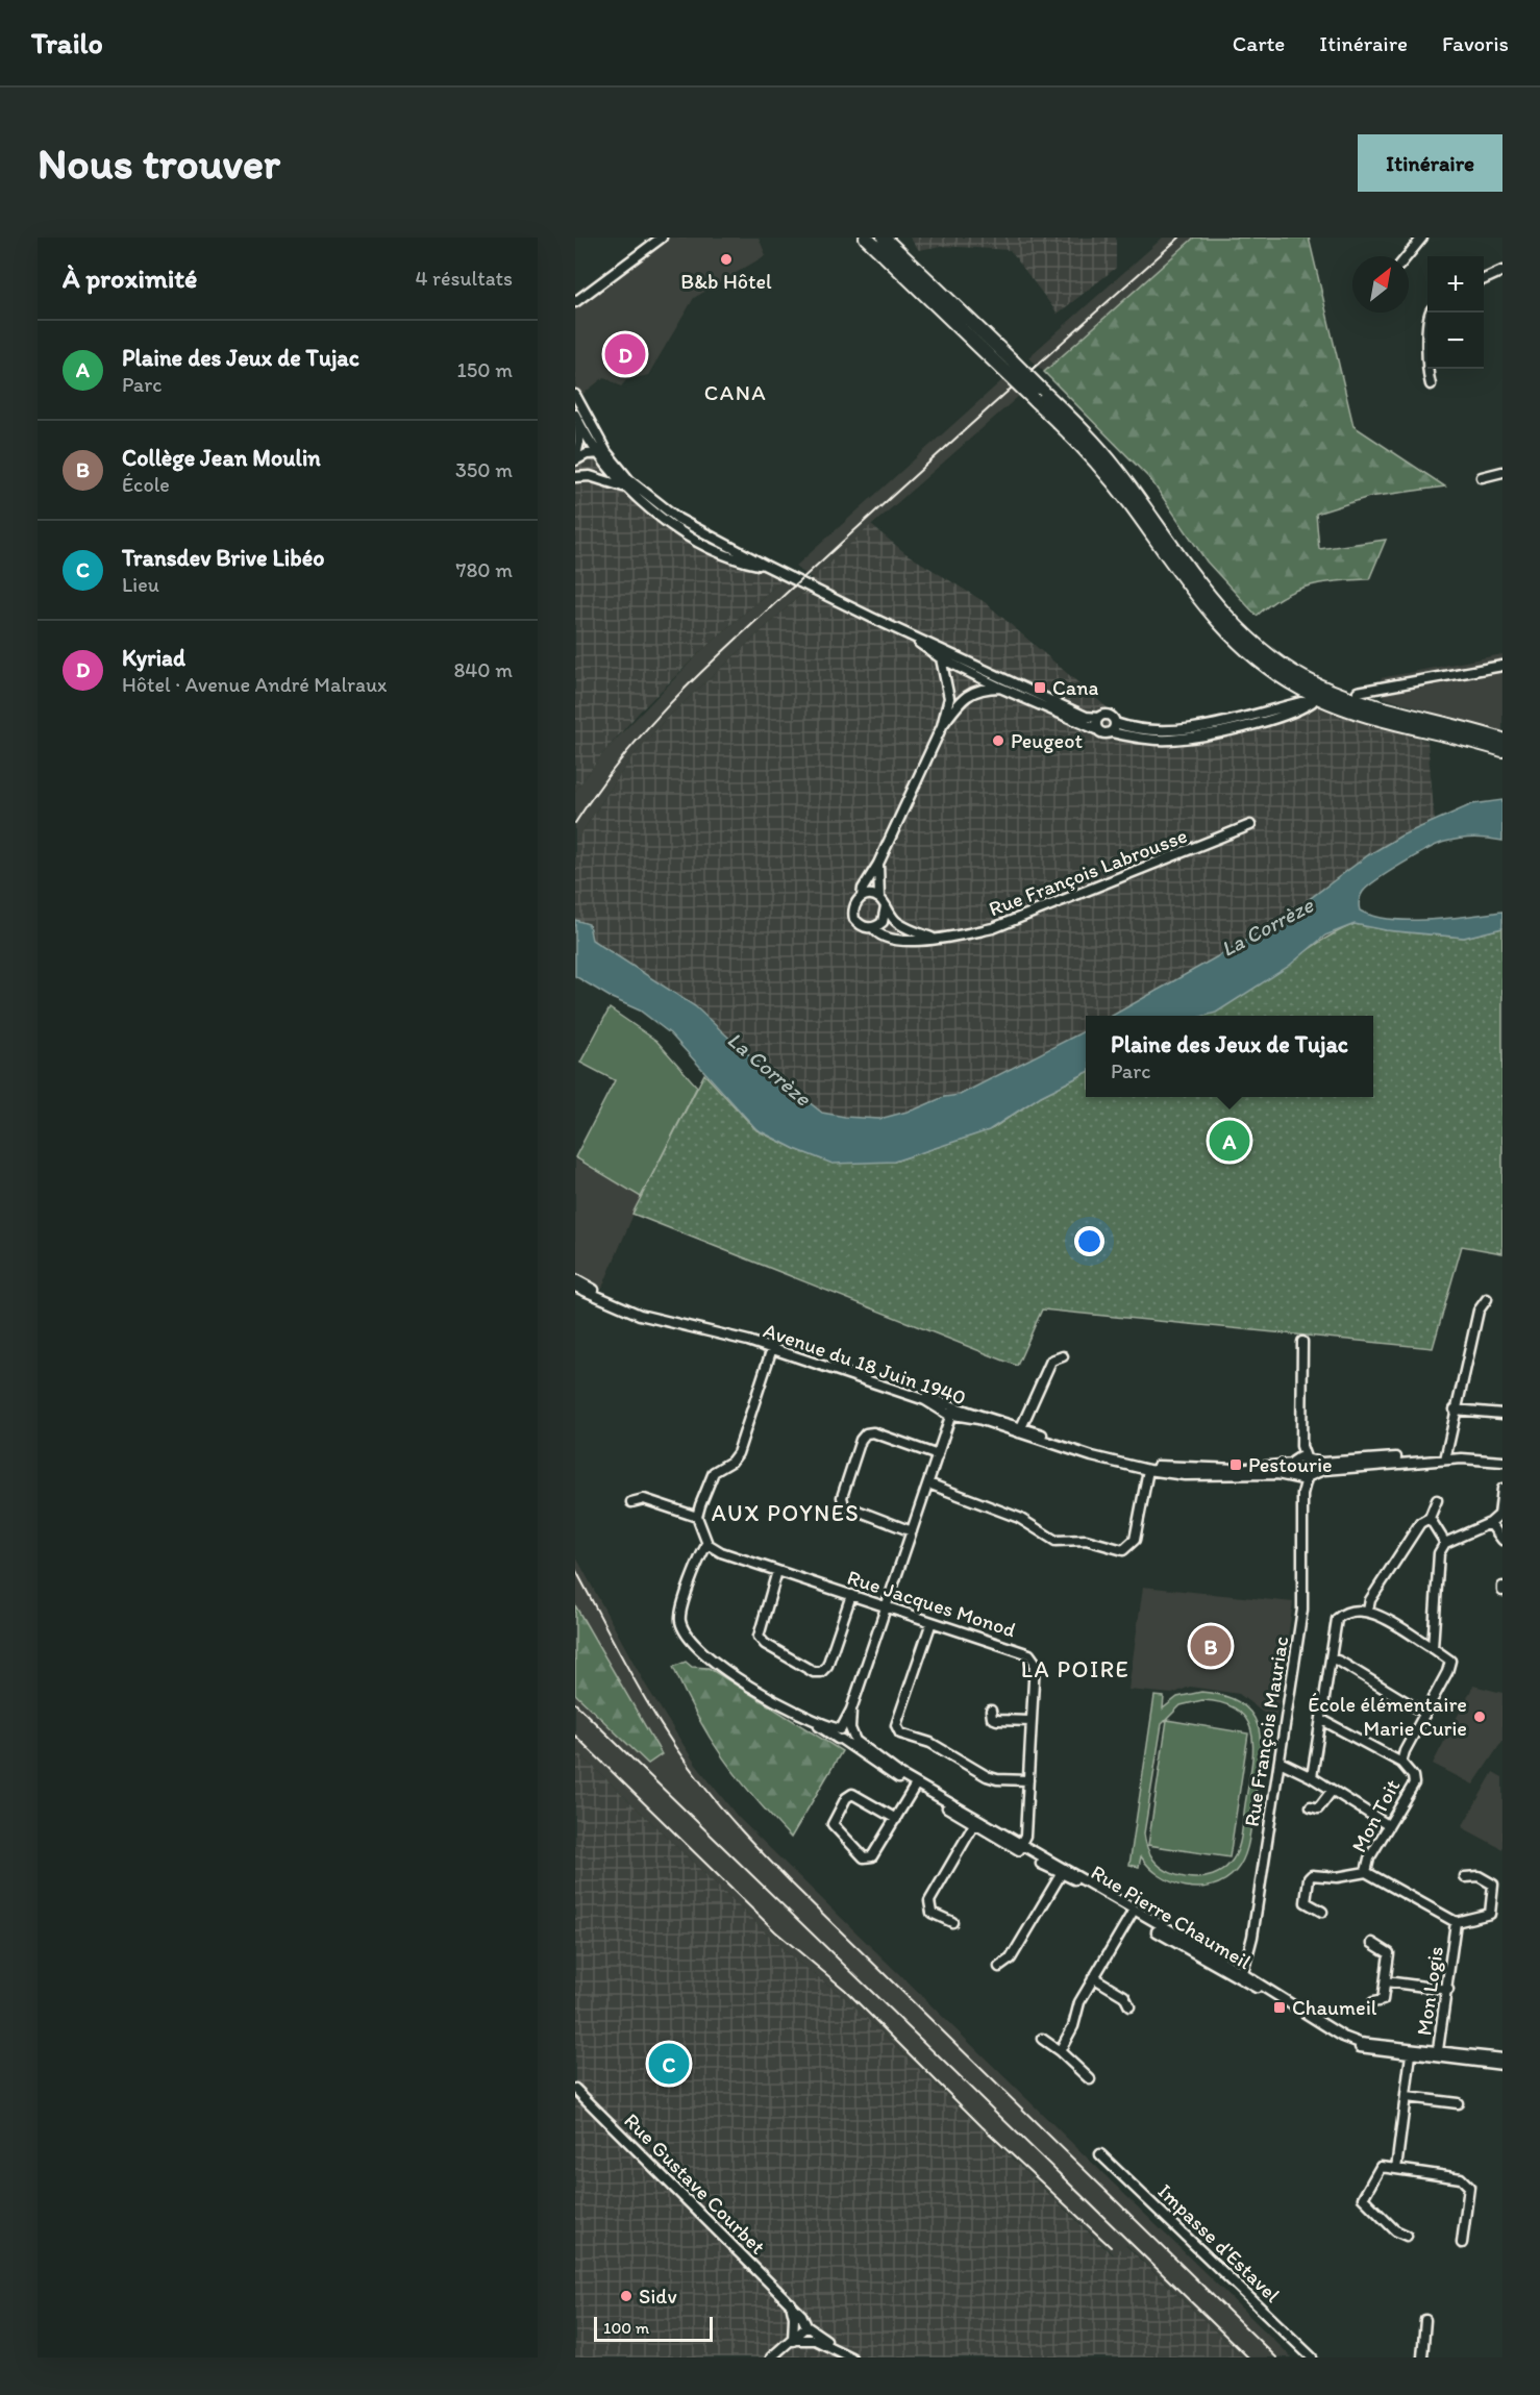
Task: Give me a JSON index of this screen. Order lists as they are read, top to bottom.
{
  "streets": {
    "street": [
      "Rue François Labrousse",
      "Avenue du 18 Juin 1940",
      "Rue Jacques Monod",
      "Rue François Mauriac",
      "Mon Toit",
      "Rue Pierre Chaumeil",
      "Mon Logis",
      "Rue Gustave Courbet",
      "Impasse d'Estavel"
    ]
  },
  "crossings": [
    ["Avenue du 18 Juin 1940", "Rue François Mauriac"],
    ["Rue Jacques Monod", "Rue Pierre Chaumeil"],
    ["Rue François Mauriac", "Rue Pierre Chaumeil"],
    ["Mon Toit", "Mon Logis"],
    ["Rue Pierre Chaumeil", "Mon Logis"]
  ],
  "districts": ["CANA", "AUX POYNES", "LA POIRE"],
  "water": ["La Corrèze"],
  "places": {
    "other": [
      "B&b Hôtel",
      "Peugeot",
      "École élémentaire Marie Curie",
      "Sidv"
    ],
    "transit": ["Cana", "Pestourie", "Chaumeil"]
  },
  "scale_bar": "100 m",
  "north": "top right",
  "page": {
    "header": "Trailo",
    "nav": ["Carte", "Itinéraire", "Favoris"],
    "buttons": "Itinéraire",
    "title": "Nous trouver",
    "heading": ["À proximité", "4 résultats"],
    "map_buttons": ["+", "−"],
    "list": [
      {
        "mark": "A",
        "name": "Plaine des Jeux de Tujac",
        "note": "Parc",
        "value": "150 m"
      },
      {
        "mark": "B",
        "name": "Collège Jean Moulin",
        "note": "École",
        "value": "350 m"
      },
      {
        "mark": "C",
        "name": "Transdev Brive Libéo",
        "note": "Lieu",
        "value": "780 m"
      },
      {
        "mark": "D",
        "name": "Kyriad",
        "note": "Hôtel · Avenue André Malraux",
        "value": "840 m"
      }
    ],
    "pins": [
      "D",
      "A",
      "B",
      "C"
    ],
    "popup": ["Plaine des Jeux de Tujac", "Parc"],
    "scale": "100 m"
  }
}
